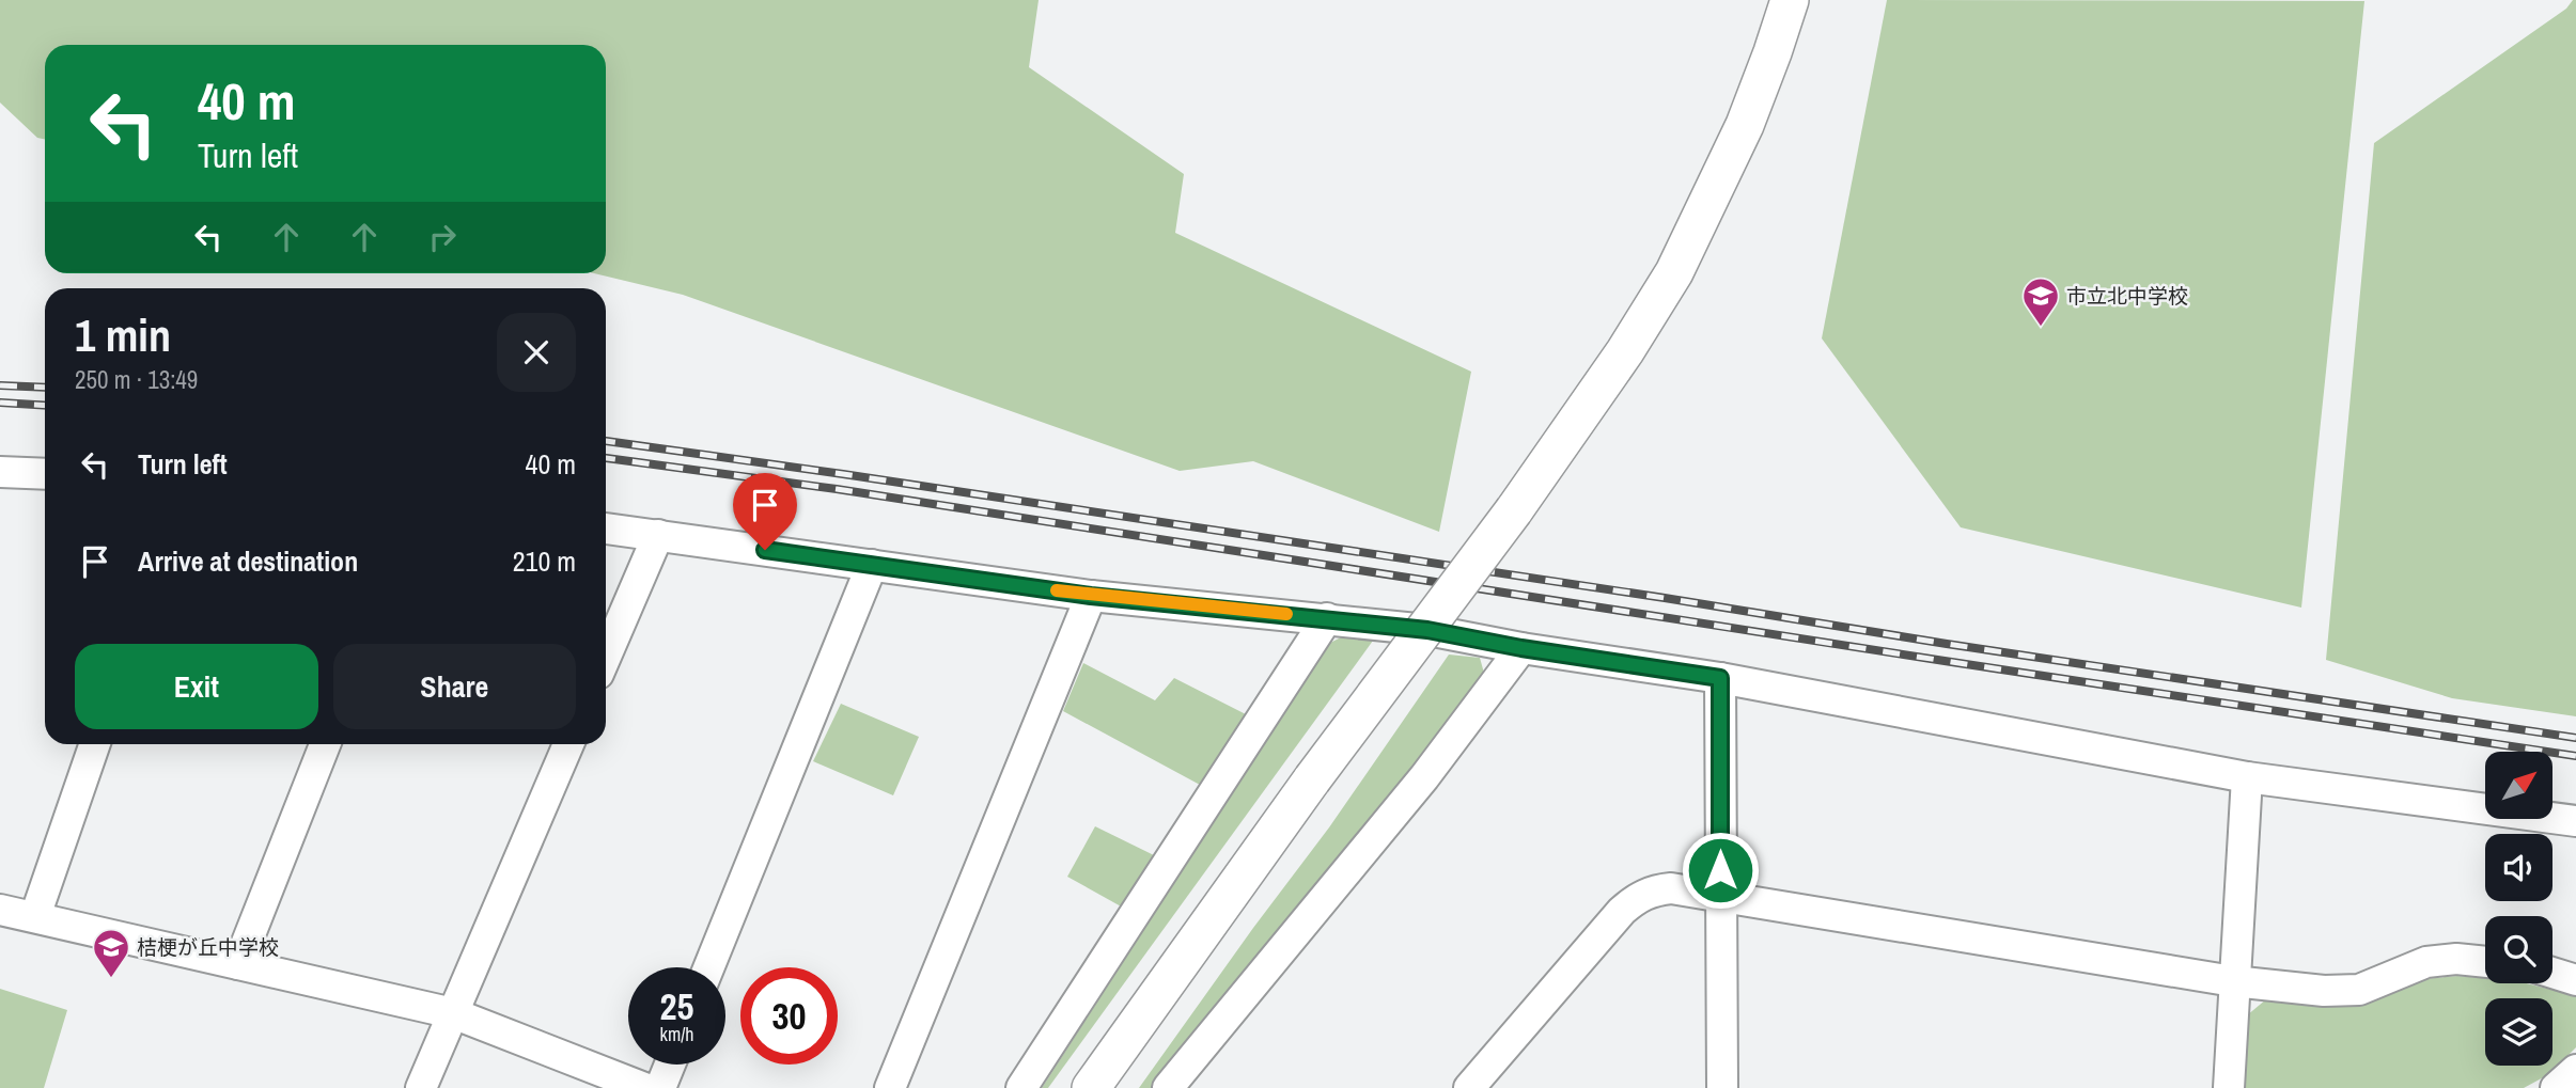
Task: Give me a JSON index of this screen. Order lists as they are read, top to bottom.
{
  "places": {
    "school or university": ["市立北中学校", "桔梗が丘中学校"]
  },
  "north": "top right",
  "page": {
    "turn": ["40 m", "Turn left"],
    "heading": ["1 min", "250 m · 13:49"],
    "list": [
      {
        "name": "Turn left",
        "value": "40 m"
      },
      {
        "name": "Arrive at destination",
        "value": "210 m"
      }
    ],
    "buttons": ["Exit", "Share"],
    "speed": "25 km/h",
    "limit": "30"
  }
}
